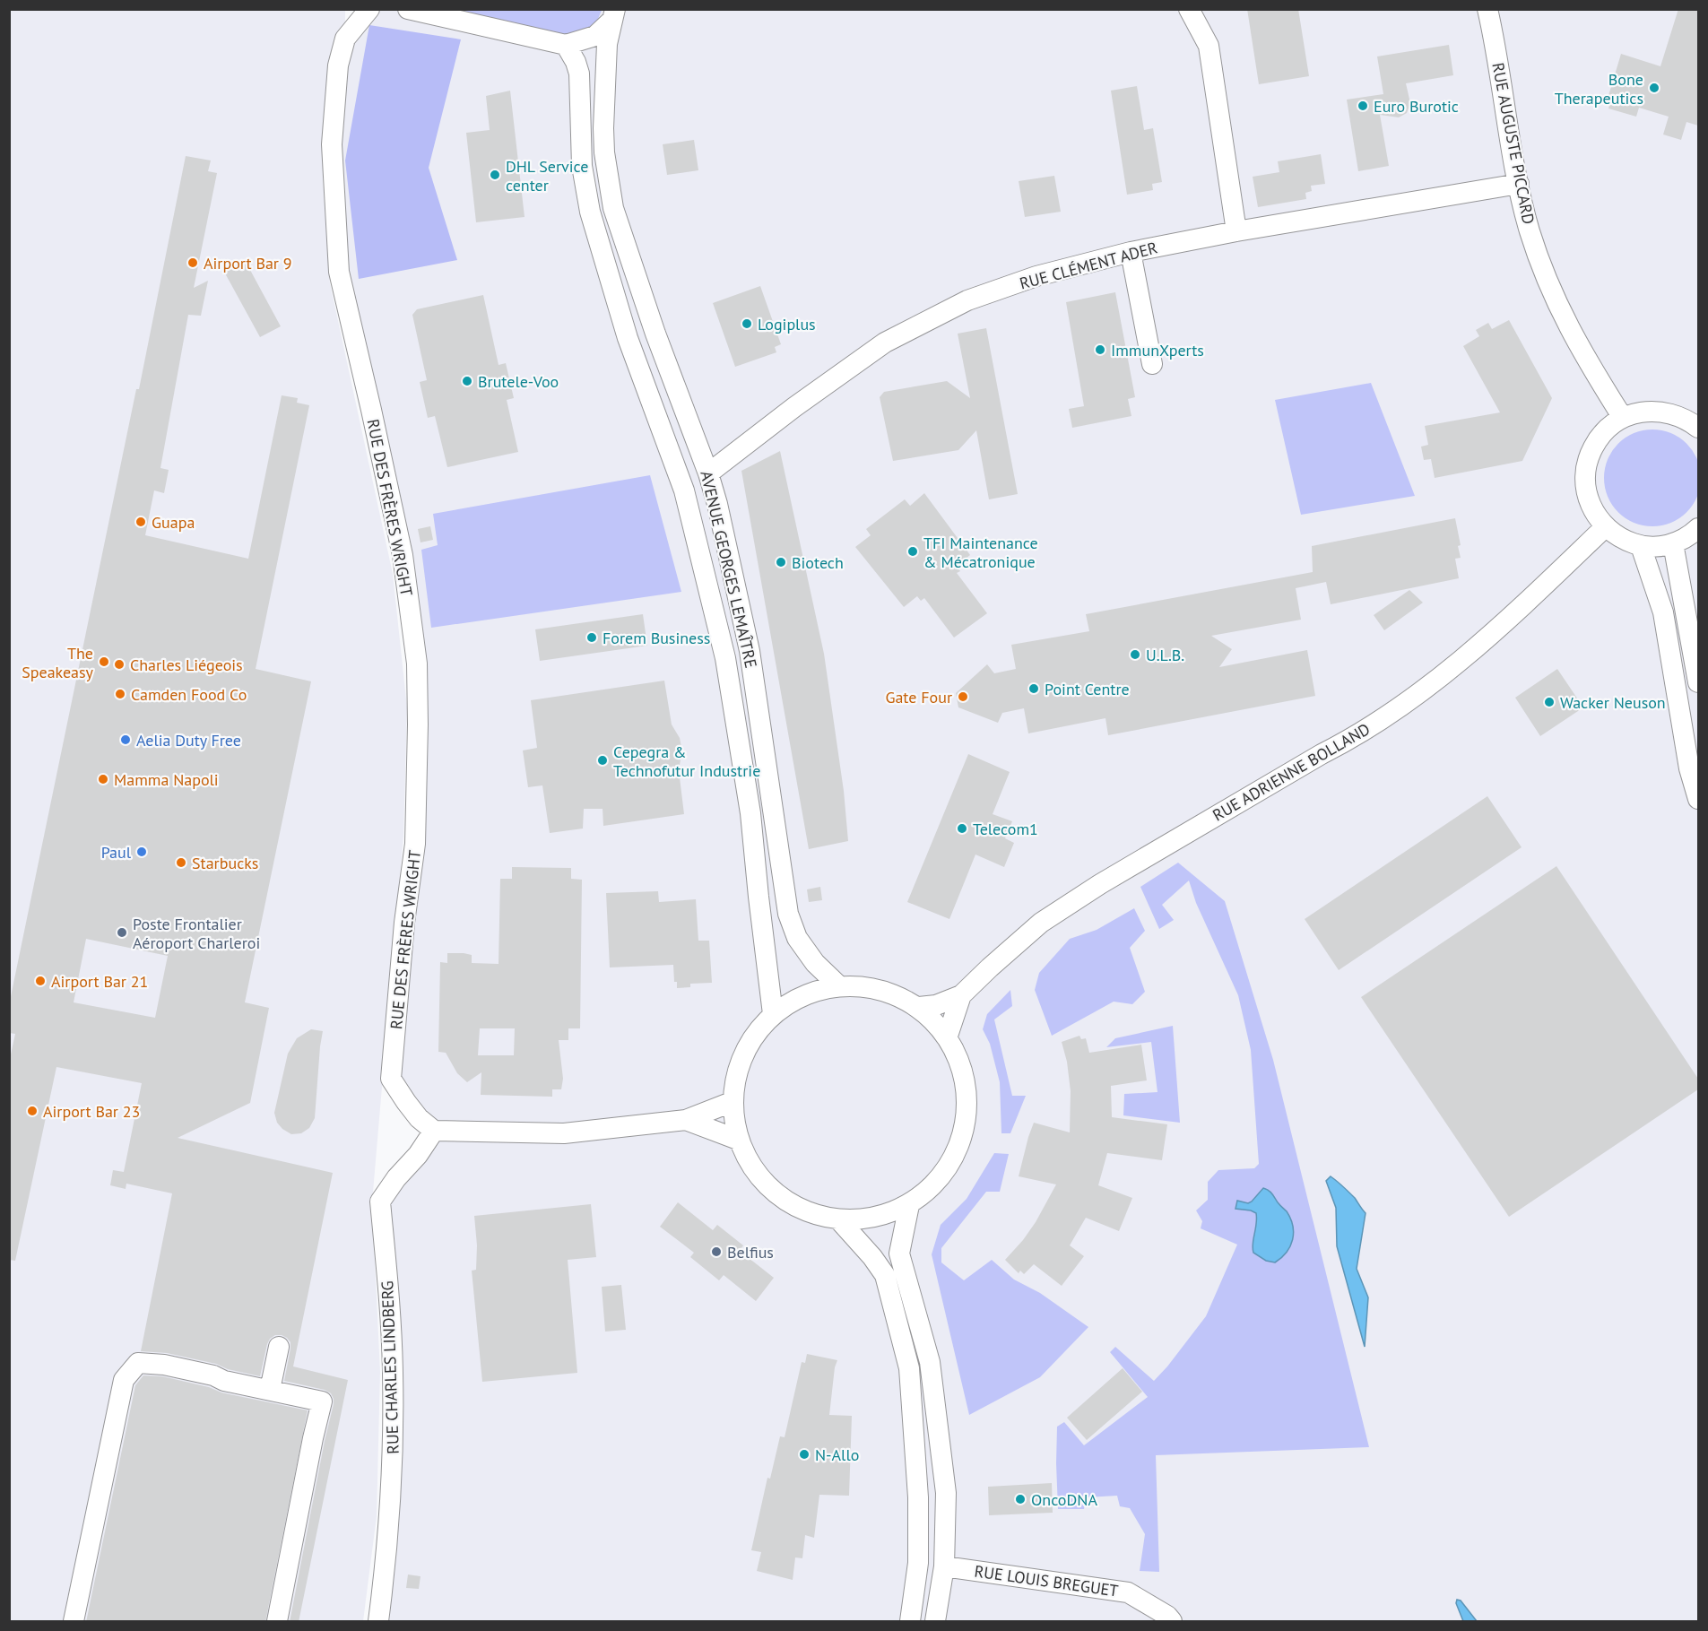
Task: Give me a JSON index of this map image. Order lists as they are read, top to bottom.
{
  "streets": {
    "street": [
      "RUE AUGUSTE PICCARD",
      "RUE CLÉMENT ADER",
      "RUE DES FRÈRES WRIGHT",
      "AVENUE GEORGES LEMAÎTRE",
      "RUE ADRIENNE BOLLAND",
      "RUE CHARLES LINDBERG",
      "RUE LOUIS BREGUET"
    ]
  },
  "crossings": [
    ["RUE AUGUSTE PICCARD", "RUE CLÉMENT ADER"],
    ["RUE CLÉMENT ADER", "AVENUE GEORGES LEMAÎTRE"],
    ["RUE DES FRÈRES WRIGHT", "RUE CHARLES LINDBERG"]
  ],
  "places": [
    "Bone Therapeutics",
    "Euro Burotic",
    "DHL Service center",
    "Airport Bar 9",
    "Logiplus",
    "ImmunXperts",
    "Brutele-Voo",
    "Guapa",
    "TFI Maintenance & Mécatronique",
    "Biotech",
    "Forem Business",
    "U.L.B.",
    "The Speakeasy",
    "Charles Liégeois",
    "Point Centre",
    "Camden Food Co",
    "Gate Four",
    "Wacker Neuson",
    "Aelia Duty Free",
    "Cepegra & Technofutur Industrie",
    "Mamma Napoli",
    "Telecom1",
    "Paul",
    "Starbucks",
    "Poste Frontalier Aéroport Charleroi",
    "Airport Bar 21",
    "Airport Bar 23",
    "Belfius",
    "N-Allo",
    "OncoDNA"
  ]
}
